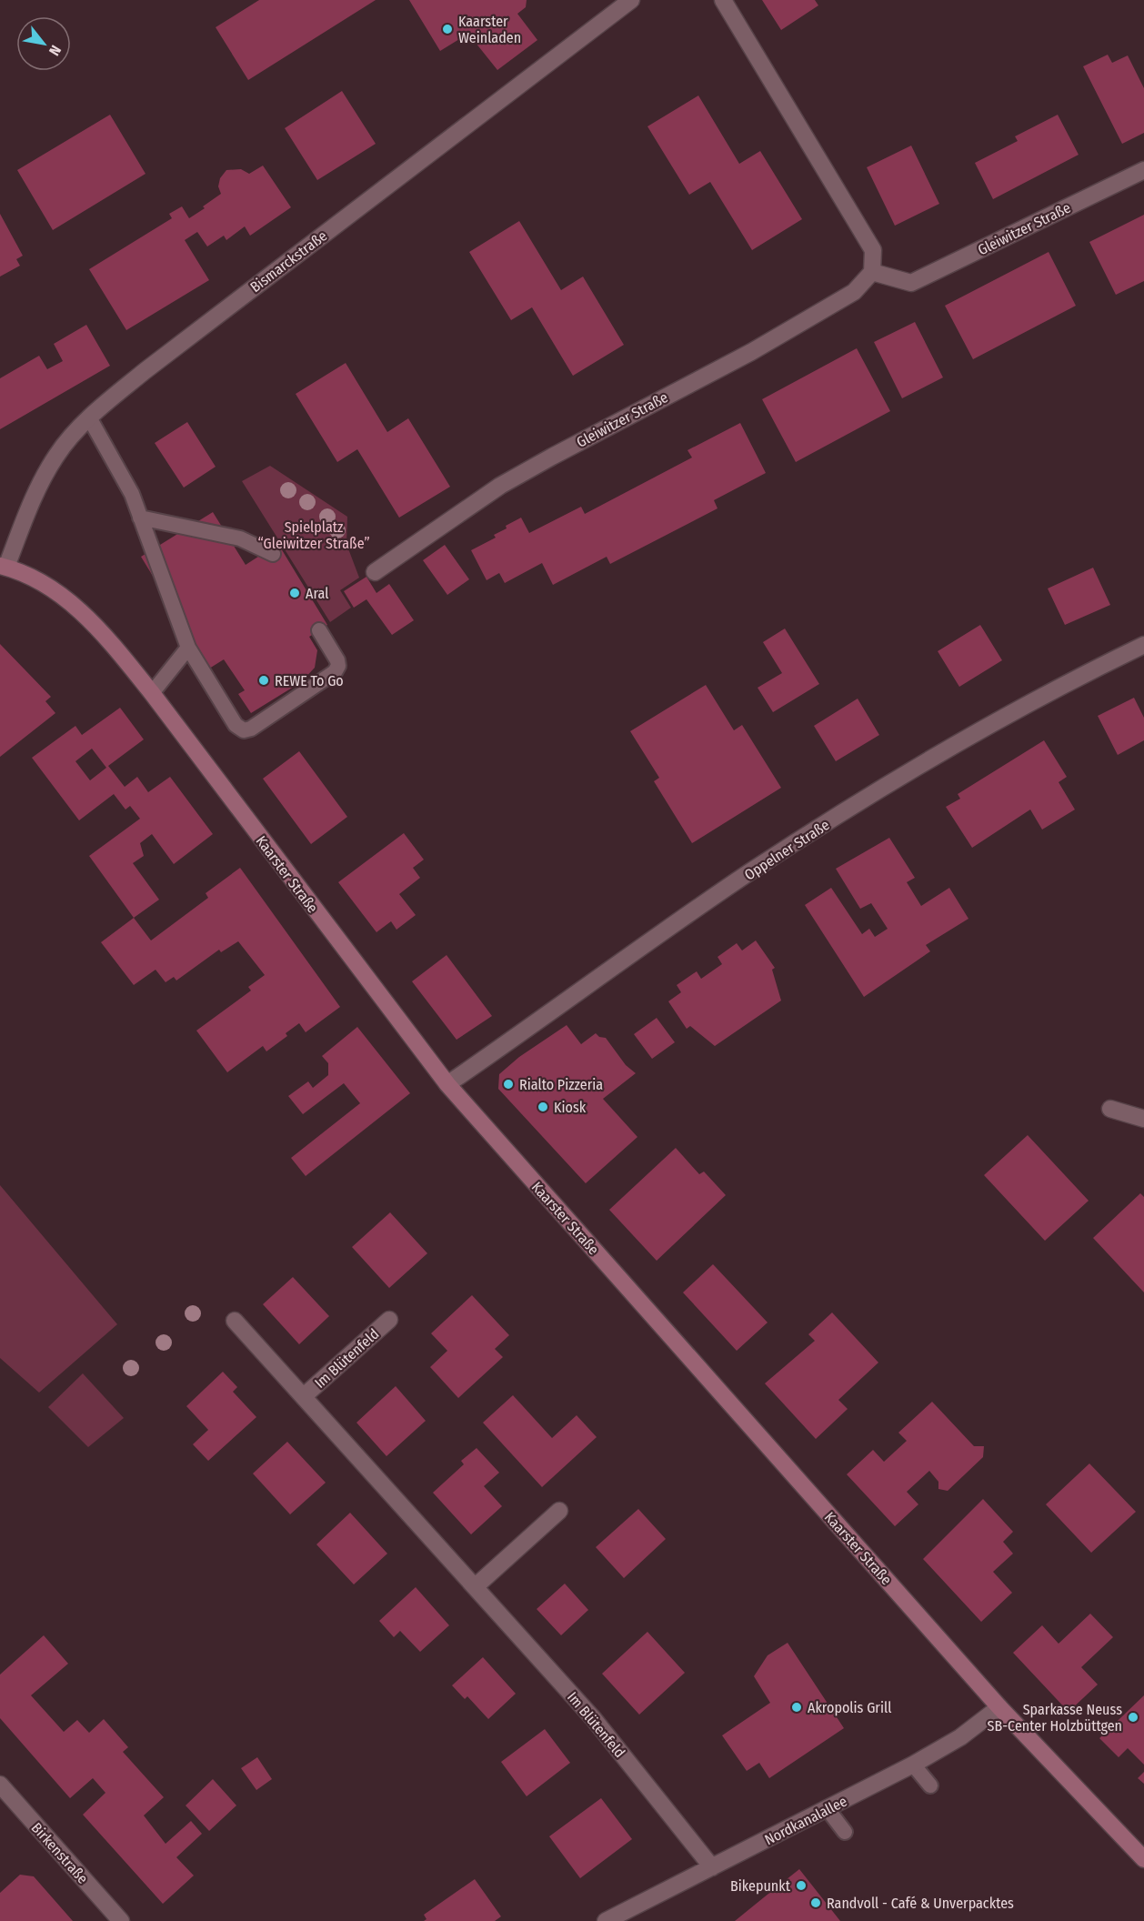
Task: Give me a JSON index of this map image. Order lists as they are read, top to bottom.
{
  "streets": {
    "main road": ["Kaarster Straße"],
    "street": [
      "Gleiwitzer Straße",
      "Bismarckstraße",
      "Oppelner Straße",
      "Im Blütenfeld",
      "Nordkanalallee",
      "Birkenstraße"
    ]
  },
  "crossings": [
    ["Bismarckstraße", "Kaarster Straße"],
    ["Oppelner Straße", "Kaarster Straße"],
    ["Kaarster Straße", "Nordkanalallee"],
    ["Im Blütenfeld", "Nordkanalallee"]
  ],
  "parks": ["Spielplatz “Gleiwitzer Straße”"],
  "places": [
    "Kaarster Weinladen",
    "Aral",
    "REWE To Go",
    "Rialto Pizzeria",
    "Kiosk",
    "Akropolis Grill",
    "Sparkasse Neuss SB-Center Holzbüttgen",
    "Bikepunkt",
    "Randvoll - Café & Unverpacktes"
  ],
  "north": "bottom right"
}
